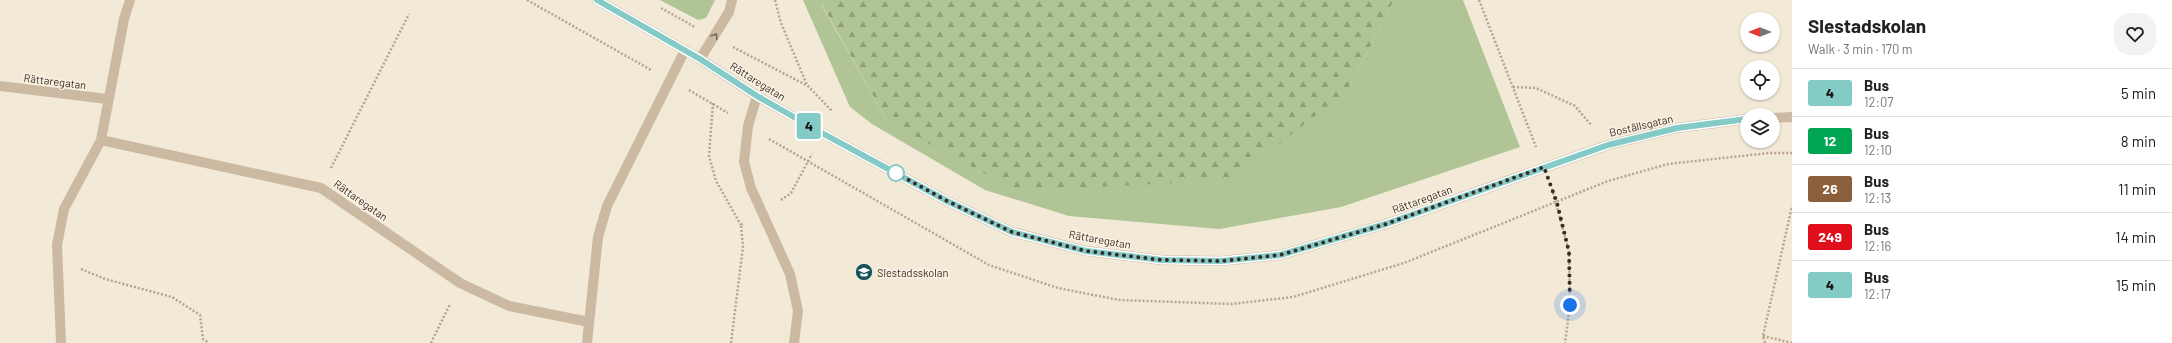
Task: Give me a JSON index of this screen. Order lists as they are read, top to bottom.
{
  "streets": {
    "street": ["Rättaregatan", "Boställsgatan"]
  },
  "crossings": [
    ["Rättaregatan", "Boställsgatan"]
  ],
  "places": {
    "school or university": ["Slestadsskolan"]
  },
  "lines": ["bus line 4"],
  "north": "left",
  "page": {
    "on_map": "4",
    "heading": ["Slestadskolan", "Walk · 3 min · 170 m"],
    "list": [
      {
        "mark": "4",
        "name": "Bus",
        "note": "12:07",
        "value": "5 min"
      },
      {
        "mark": "12",
        "name": "Bus",
        "note": "12:10",
        "value": "8 min"
      },
      {
        "mark": "26",
        "name": "Bus",
        "note": "12:13",
        "value": "11 min"
      },
      {
        "mark": "249",
        "name": "Bus",
        "note": "12:16",
        "value": "14 min"
      },
      {
        "mark": "4",
        "name": "Bus",
        "note": "12:17",
        "value": "15 min"
      }
    ]
  }
}
